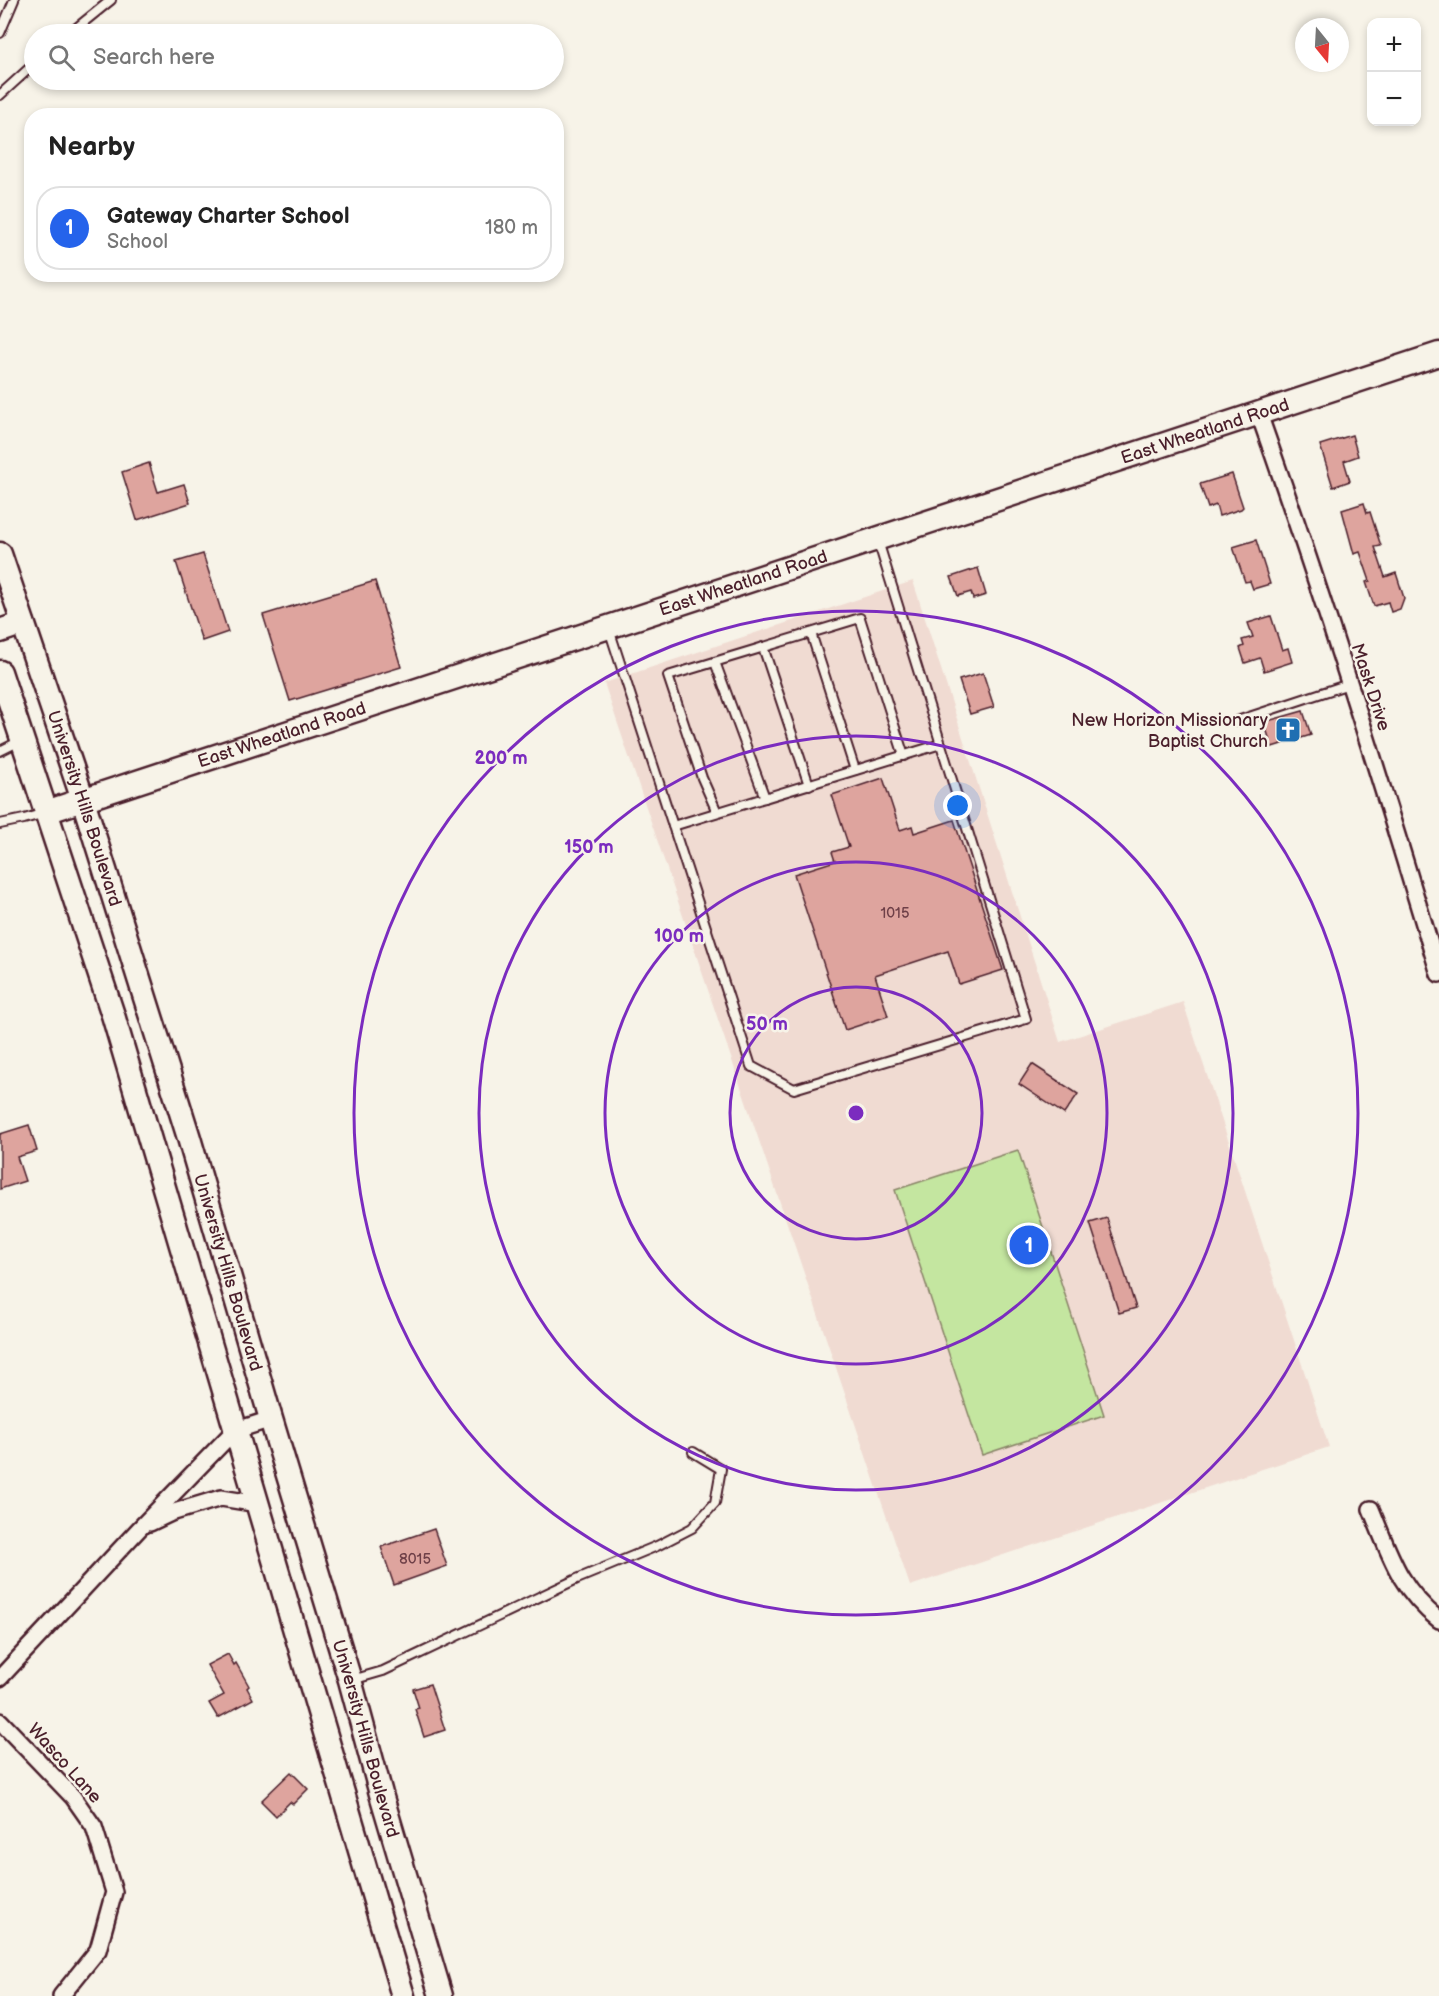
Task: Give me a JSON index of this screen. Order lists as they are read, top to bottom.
{
  "streets": {
    "main road": ["East Wheatland Road", "University Hills Boulevard"],
    "street": ["Mask Drive", "Wasco Lane"]
  },
  "crossings": [
    ["East Wheatland Road", "Mask Drive"],
    ["East Wheatland Road", "University Hills Boulevard"]
  ],
  "places": {
    "church": ["New Horizon Missionary Baptist Church"]
  },
  "house_numbers": ["1015", "8015"],
  "north": "bottom",
  "page": {
    "map_buttons": ["+", "−"],
    "search": "Search here",
    "heading": "Nearby",
    "list": [
      {
        "mark": "1",
        "name": "Gateway Charter School",
        "note": "School",
        "value": "180 m"
      }
    ],
    "pins": "1"
  },
  "rings": [
    "200 m",
    "150 m",
    "100 m",
    "50 m"
  ]
}
